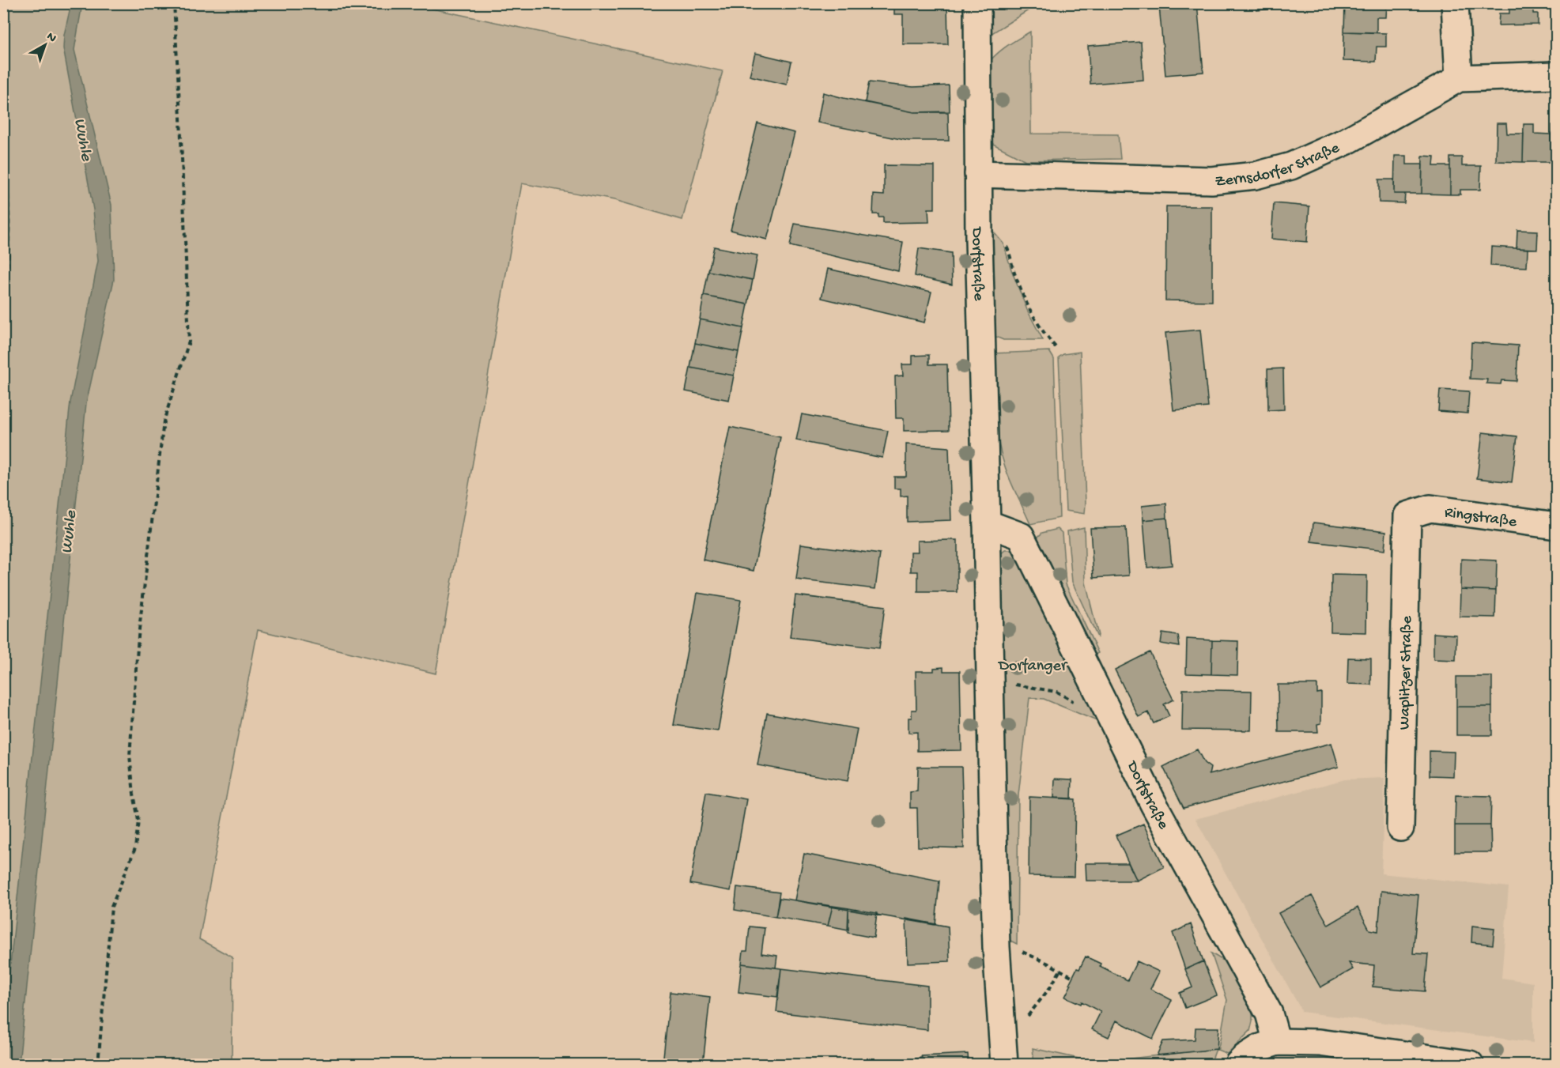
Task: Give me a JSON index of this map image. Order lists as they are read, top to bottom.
{
  "streets": {
    "street": [
      "Zernsdorfer Straße",
      "Dorfstraße",
      "Ringstraße",
      "Waplitzer Straße"
    ]
  },
  "crossings": [
    ["Zernsdorfer Straße", "Dorfstraße"],
    ["Ringstraße", "Waplitzer Straße"]
  ],
  "water": ["Wuhle"],
  "parks": ["Dorfanger"],
  "north": "top right"
}
